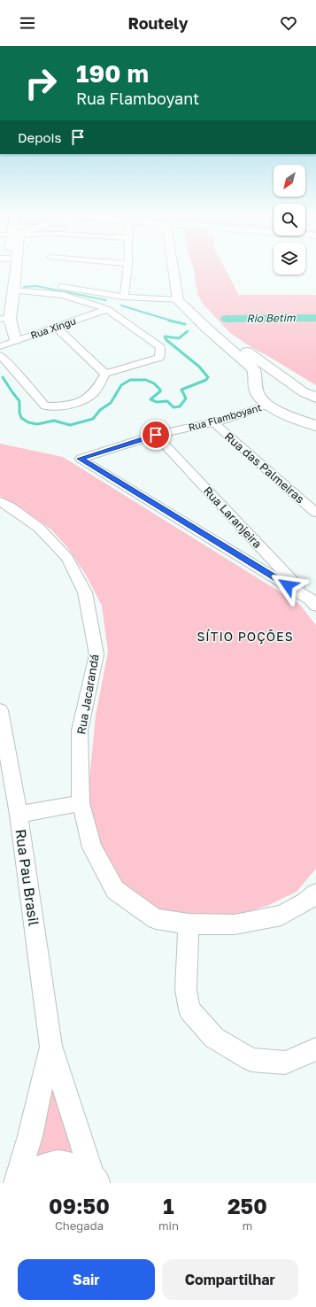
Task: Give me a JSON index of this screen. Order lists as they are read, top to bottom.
{
  "streets": {
    "street": [
      "Rua Xingu",
      "Rua Flamboyant",
      "Rua das Palmeiras",
      "Rua Laranjeira",
      "Rua Jacarandá",
      "Rua Pau Brasil"
    ]
  },
  "crossings": [
    ["Rua Flamboyant", "Rua das Palmeiras"],
    ["Rua Flamboyant", "Rua Laranjeira"]
  ],
  "districts": ["SÍTIO POÇÕES"],
  "water": ["Rio Betim"],
  "north": "bottom left",
  "page": {
    "header": "Routely",
    "turn": ["190 m", "Rua Flamboyant"],
    "then": "Depois",
    "eta": [
      "09:50",
      "Chegada",
      "1",
      "min",
      "250",
      "m"
    ],
    "buttons": ["Sair", "Compartilhar"]
  }
}
